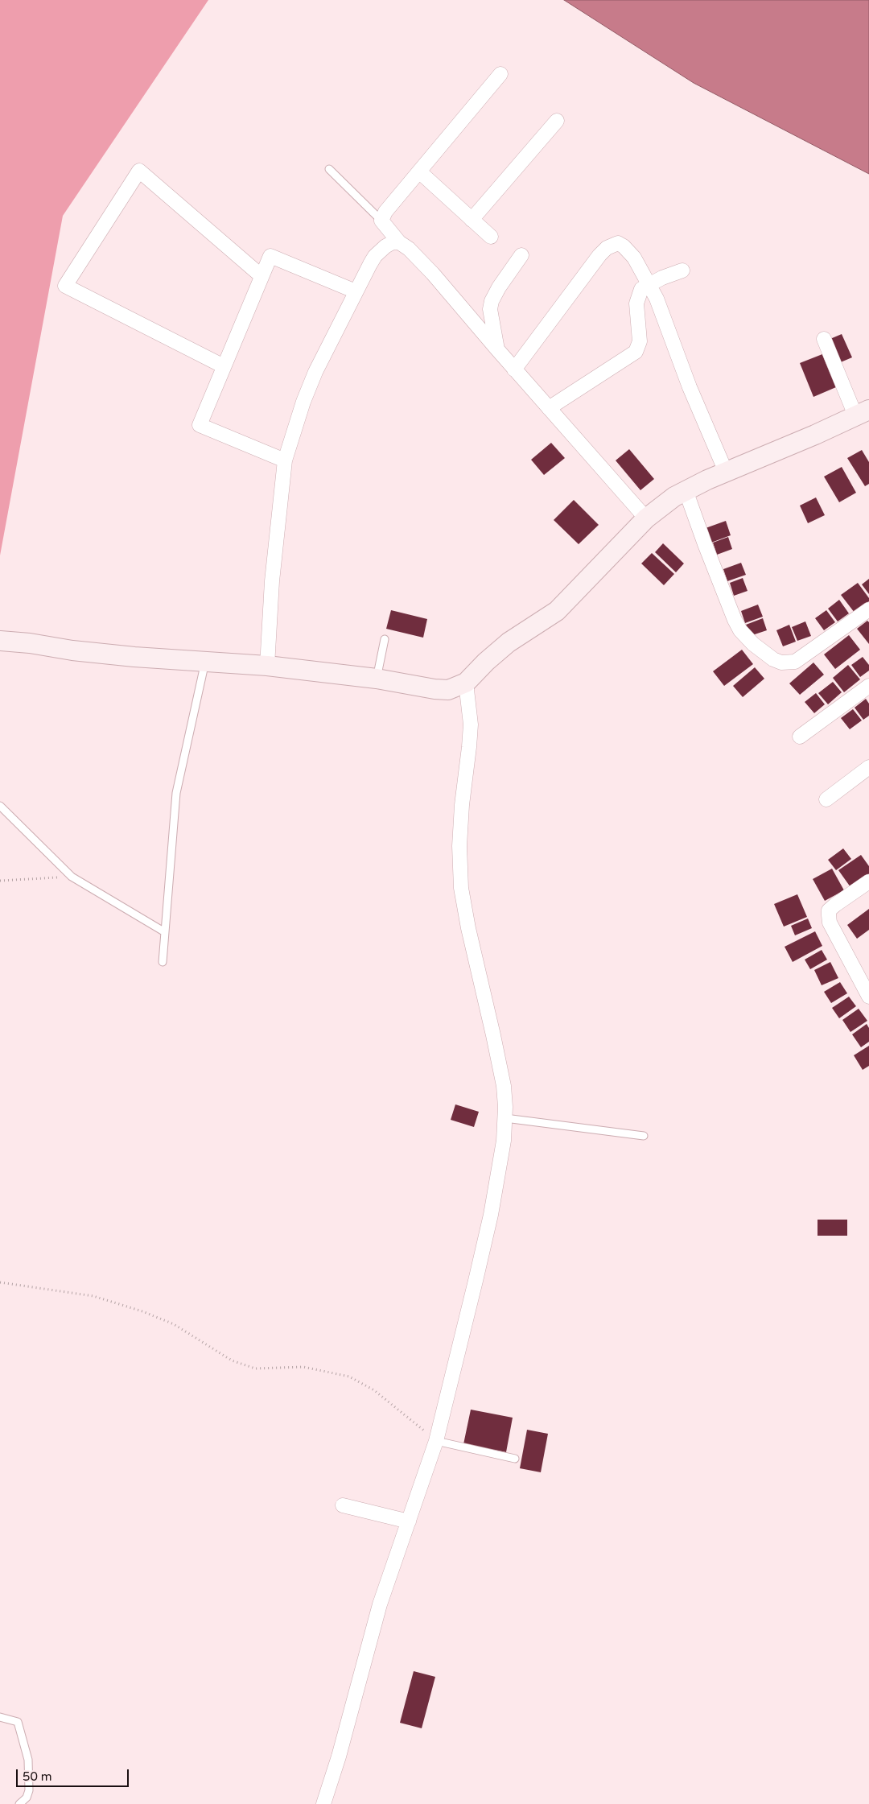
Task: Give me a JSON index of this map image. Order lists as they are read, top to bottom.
{
  "scale_bar": "50 m"
}
